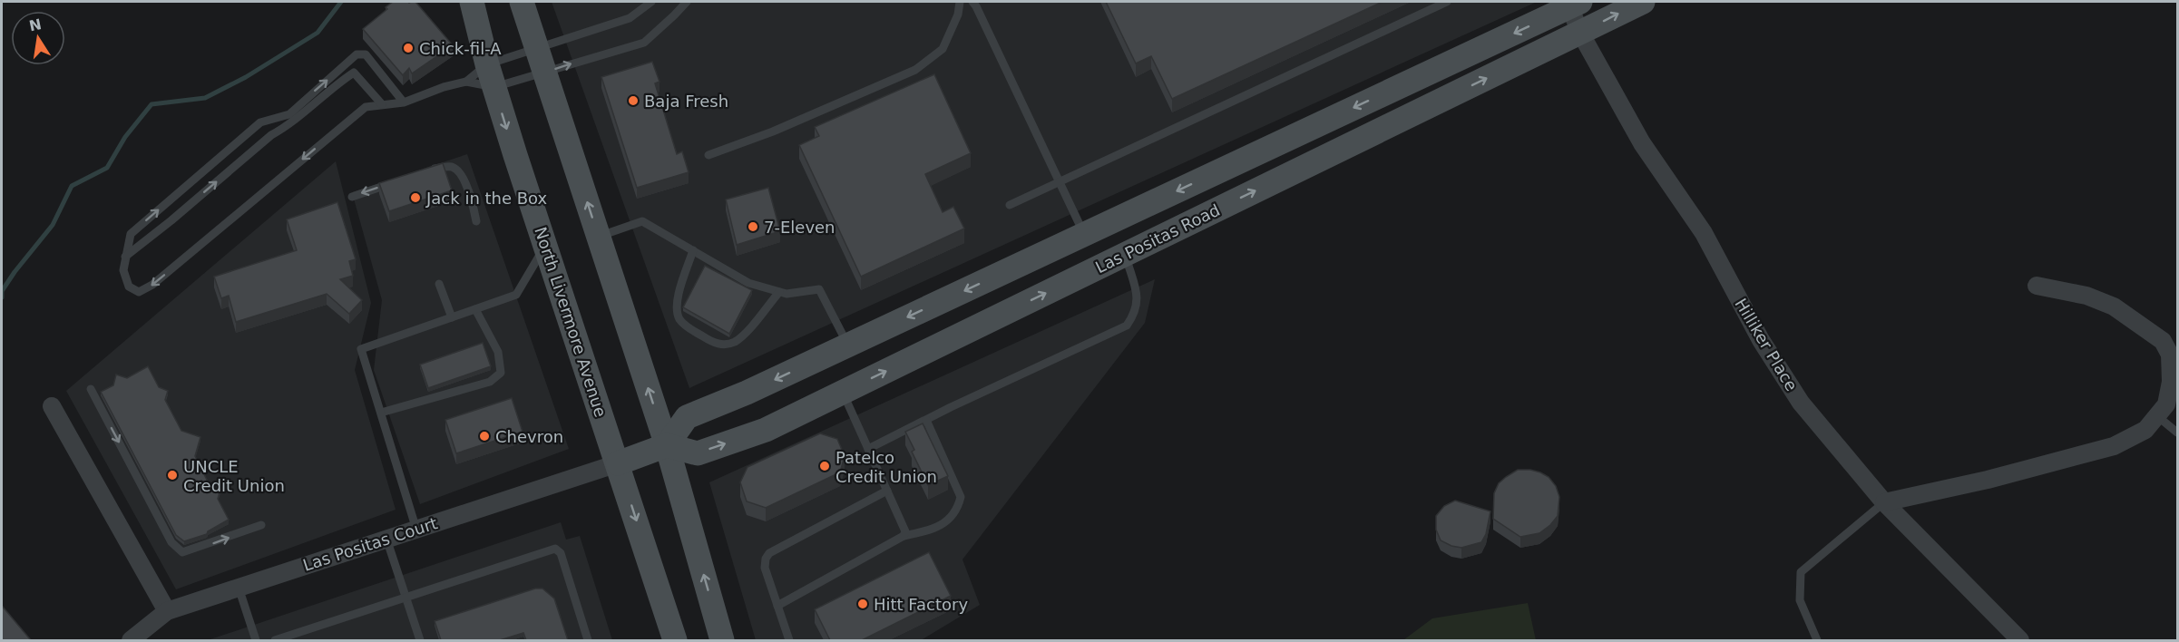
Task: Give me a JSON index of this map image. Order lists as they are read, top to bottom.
{
  "streets": {
    "main road": ["Las Positas Road", "North Livermore Avenue"],
    "street": ["Hilliker Place", "Las Positas Court"]
  },
  "crossings": [
    ["Las Positas Road", "Hilliker Place"],
    ["North Livermore Avenue", "Las Positas Court"]
  ],
  "places": [
    "Chick-fil-A",
    "Baja Fresh",
    "Jack in the Box",
    "7-Eleven",
    "Chevron",
    "Patelco Credit Union",
    "UNCLE Credit Union",
    "Hitt Factory"
  ],
  "north": "top"
}
